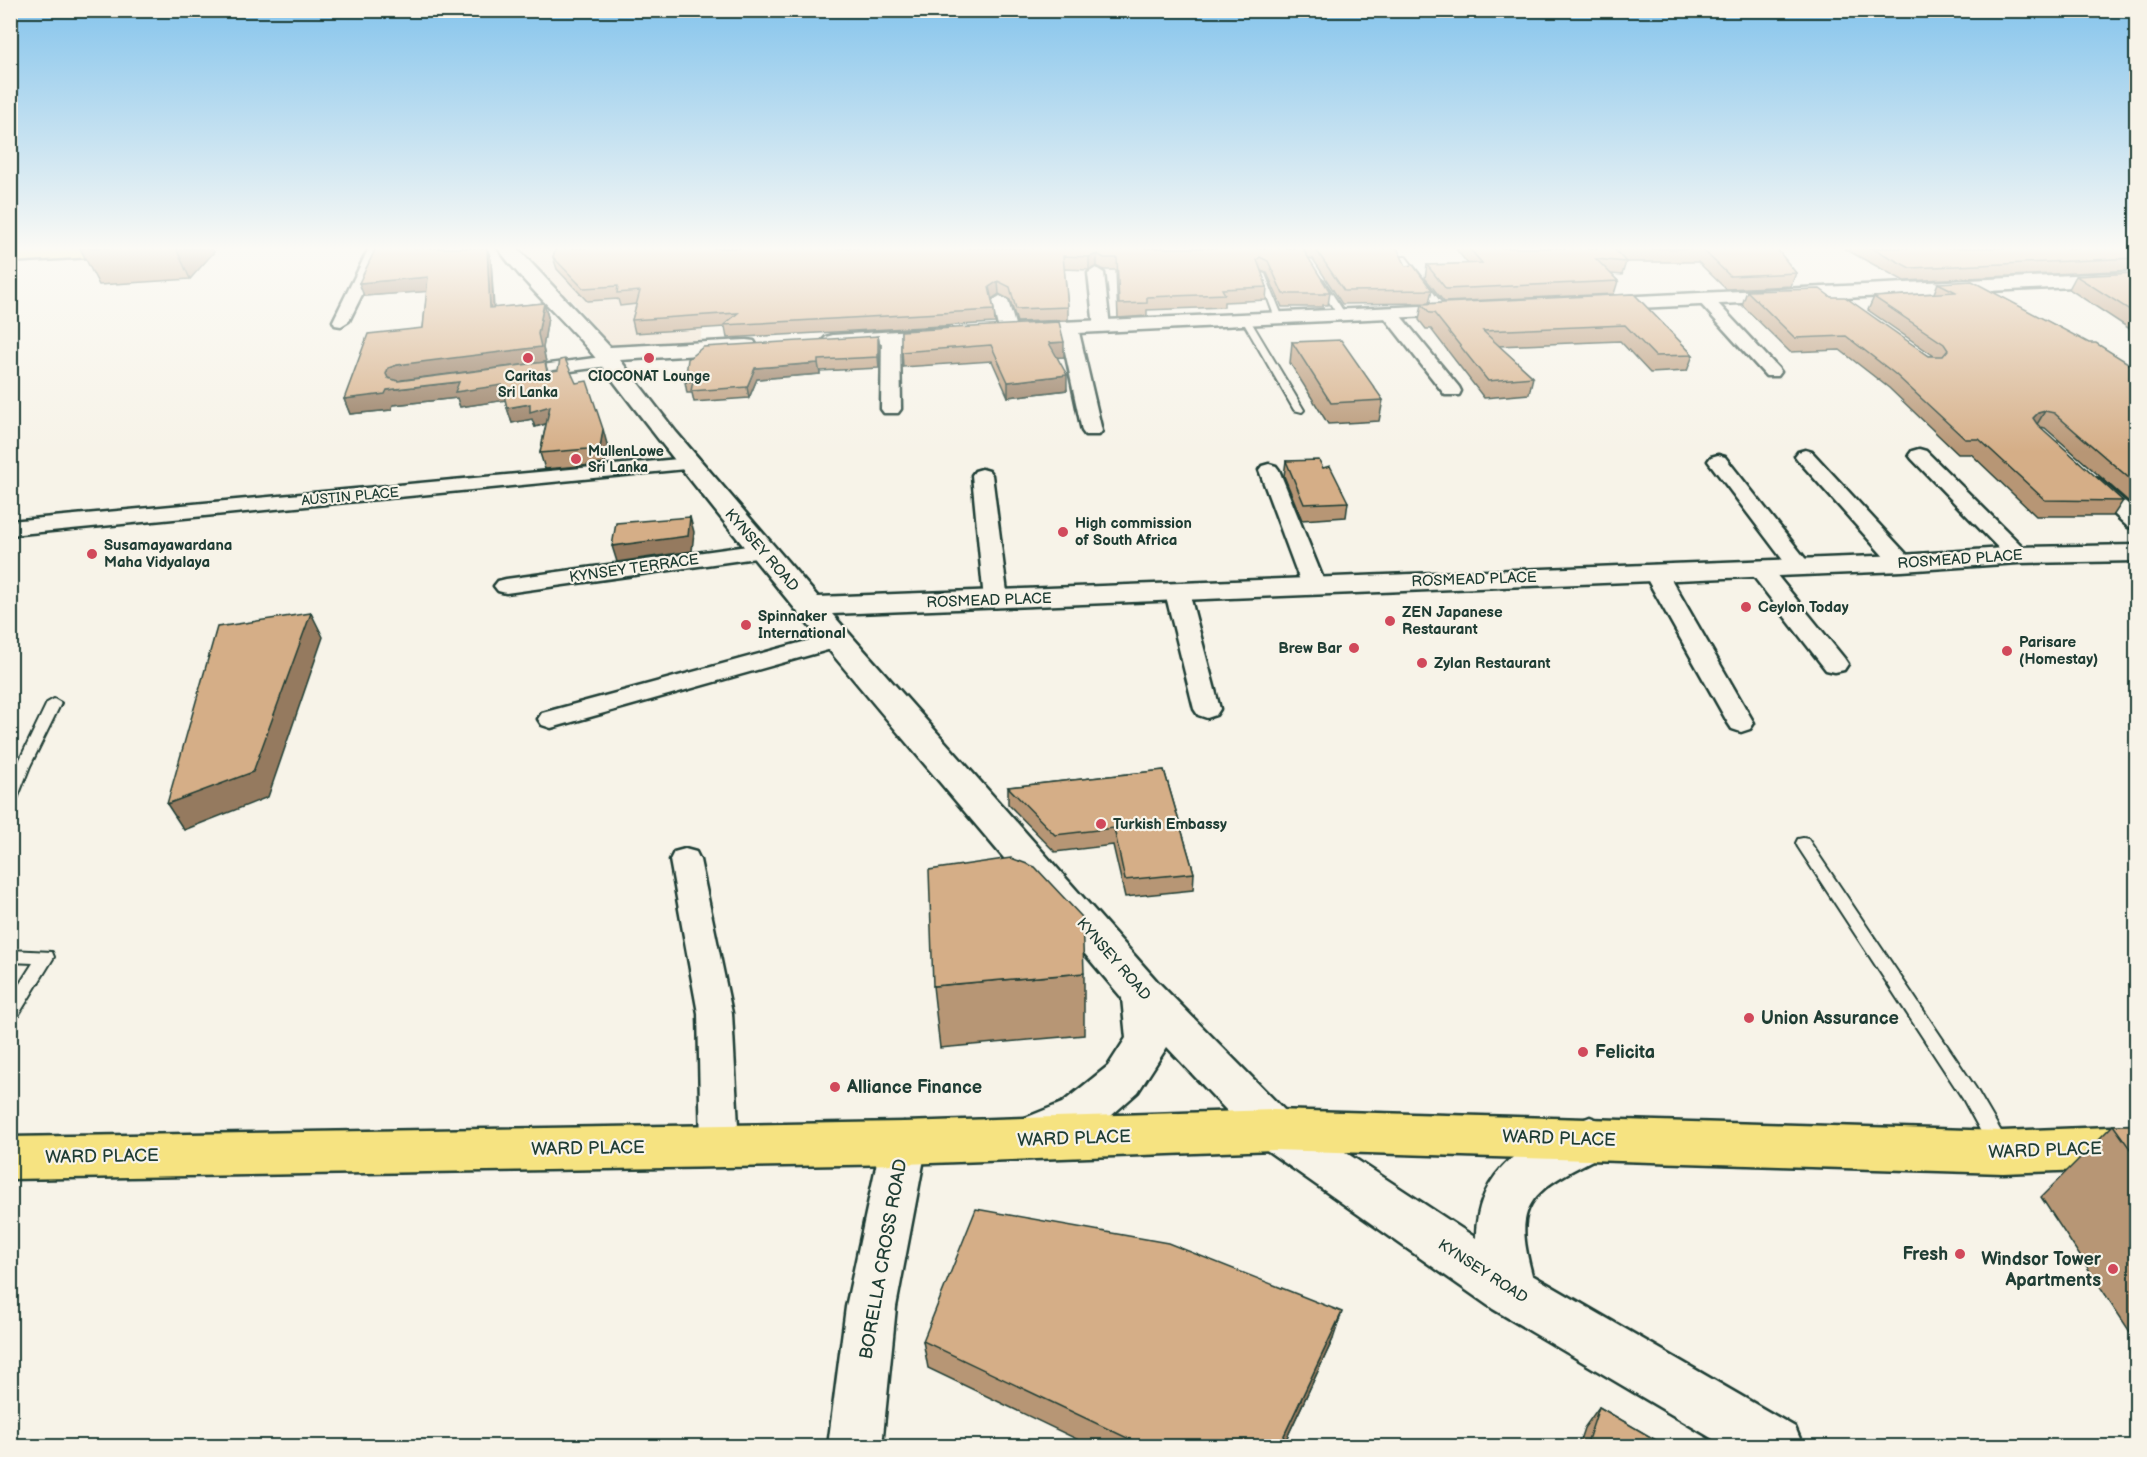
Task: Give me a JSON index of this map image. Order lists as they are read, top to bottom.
{
  "streets": {
    "main road": ["WARD PLACE"],
    "street": [
      "AUSTIN PLACE",
      "KYNSEY ROAD",
      "ROSMEAD PLACE",
      "KYNSEY TERRACE",
      "BORELLA CROSS ROAD"
    ]
  },
  "crossings": [
    ["AUSTIN PLACE", "KYNSEY ROAD"],
    ["KYNSEY ROAD", "ROSMEAD PLACE"],
    ["KYNSEY ROAD", "KYNSEY TERRACE"],
    ["KYNSEY ROAD", "WARD PLACE"],
    ["WARD PLACE", "BORELLA CROSS ROAD"]
  ],
  "places": [
    "Caritas Sri Lanka",
    "CIOCONAT Lounge",
    "MullenLowe Sri Lanka",
    "High commission of South Africa",
    "Susamayawardana Maha Vidyalaya",
    "Ceylon Today",
    "ZEN Japanese Restaurant",
    "Spinnaker International",
    "Brew Bar",
    "Parisare (Homestay)",
    "Zylan Restaurant",
    "Turkish Embassy",
    "Union Assurance",
    "Felicita",
    "Alliance Finance",
    "Fresh",
    "Windsor Tower Apartments"
  ]
}
